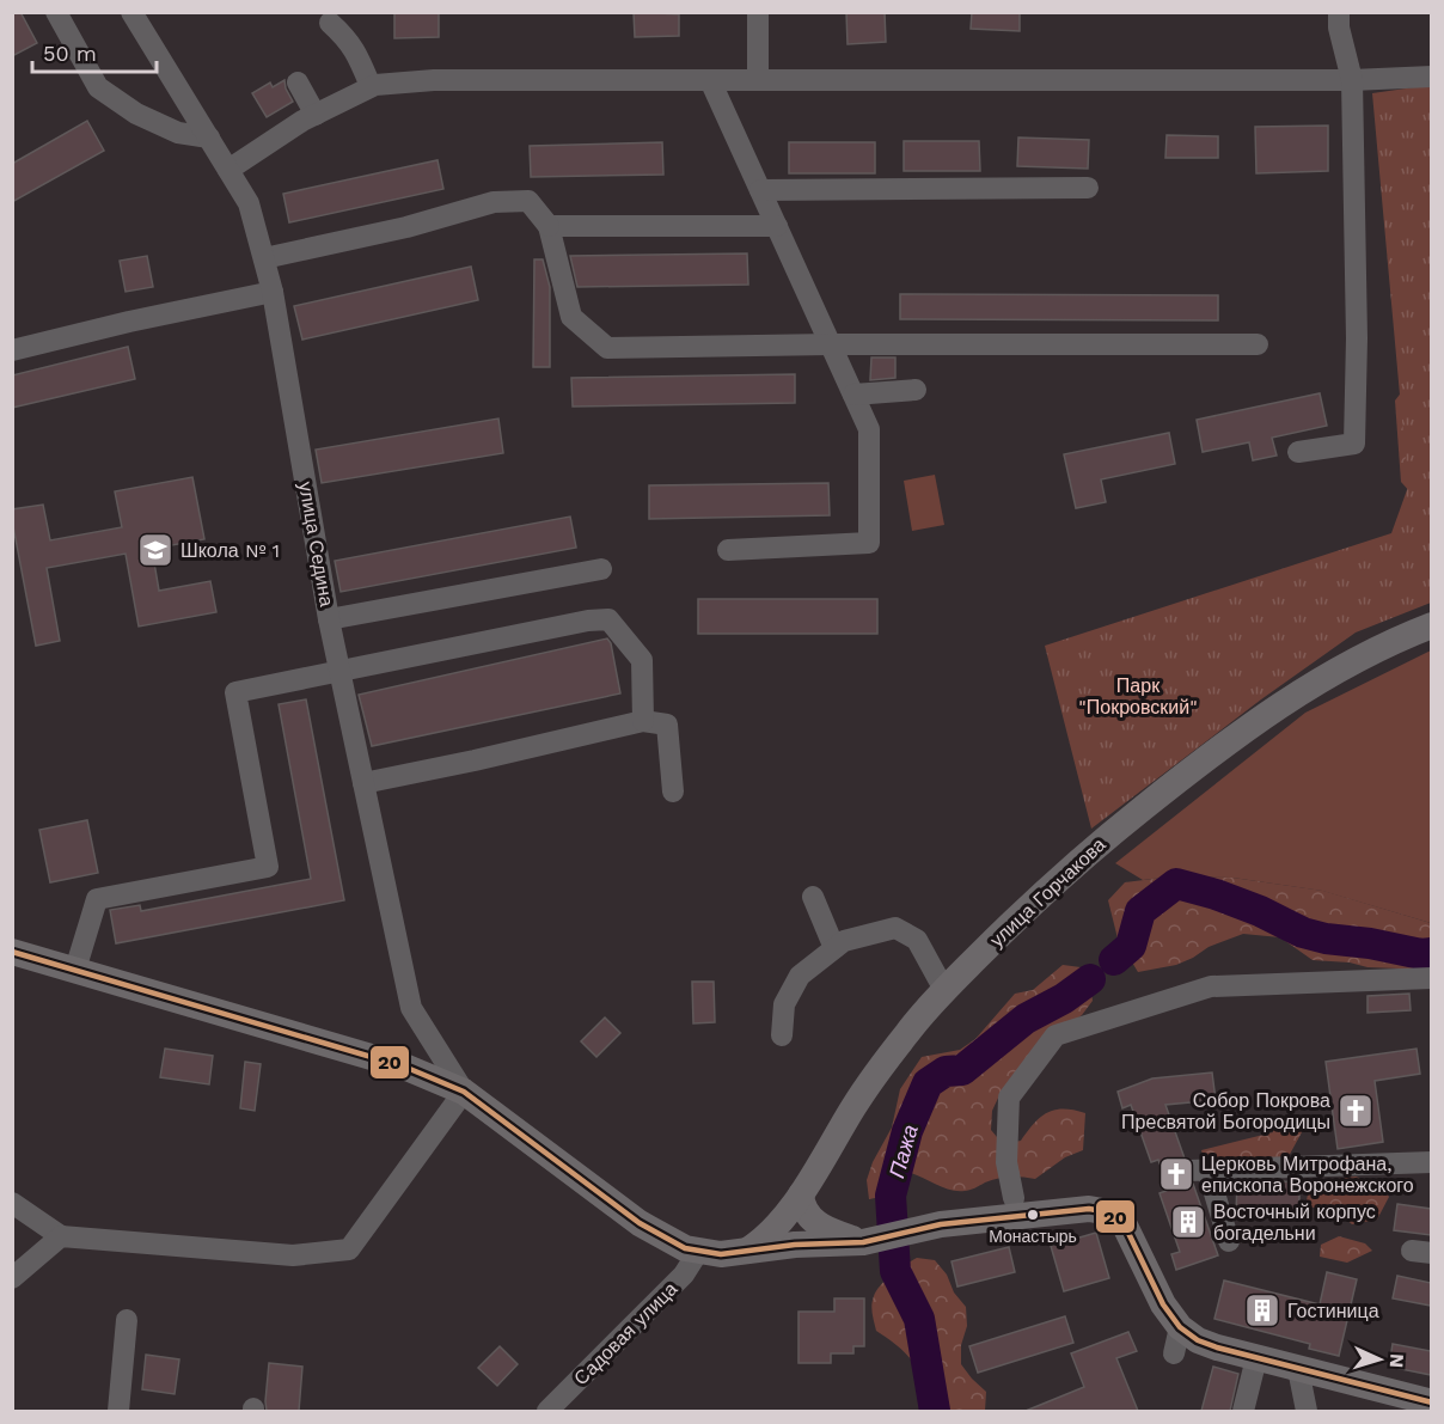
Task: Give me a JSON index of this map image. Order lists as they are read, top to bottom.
{
  "streets": {
    "main road": ["улица Горчакова"],
    "street": ["улица Седина", "Садовая улица"]
  },
  "water": ["Пажа"],
  "parks": ["Парк \"Покровский\""],
  "places": {
    "school or university": ["Школа № 1"],
    "church": ["Собор Покрова Пресвятой Богородицы", "Церковь Митрофана, епископа Воронежского"],
    "other": ["Монастырь"],
    "building": ["Восточный корпус богадельни", "Гостиница"]
  },
  "lines": ["transit line 20"],
  "scale_bar": "50 m",
  "north": "right"
}
